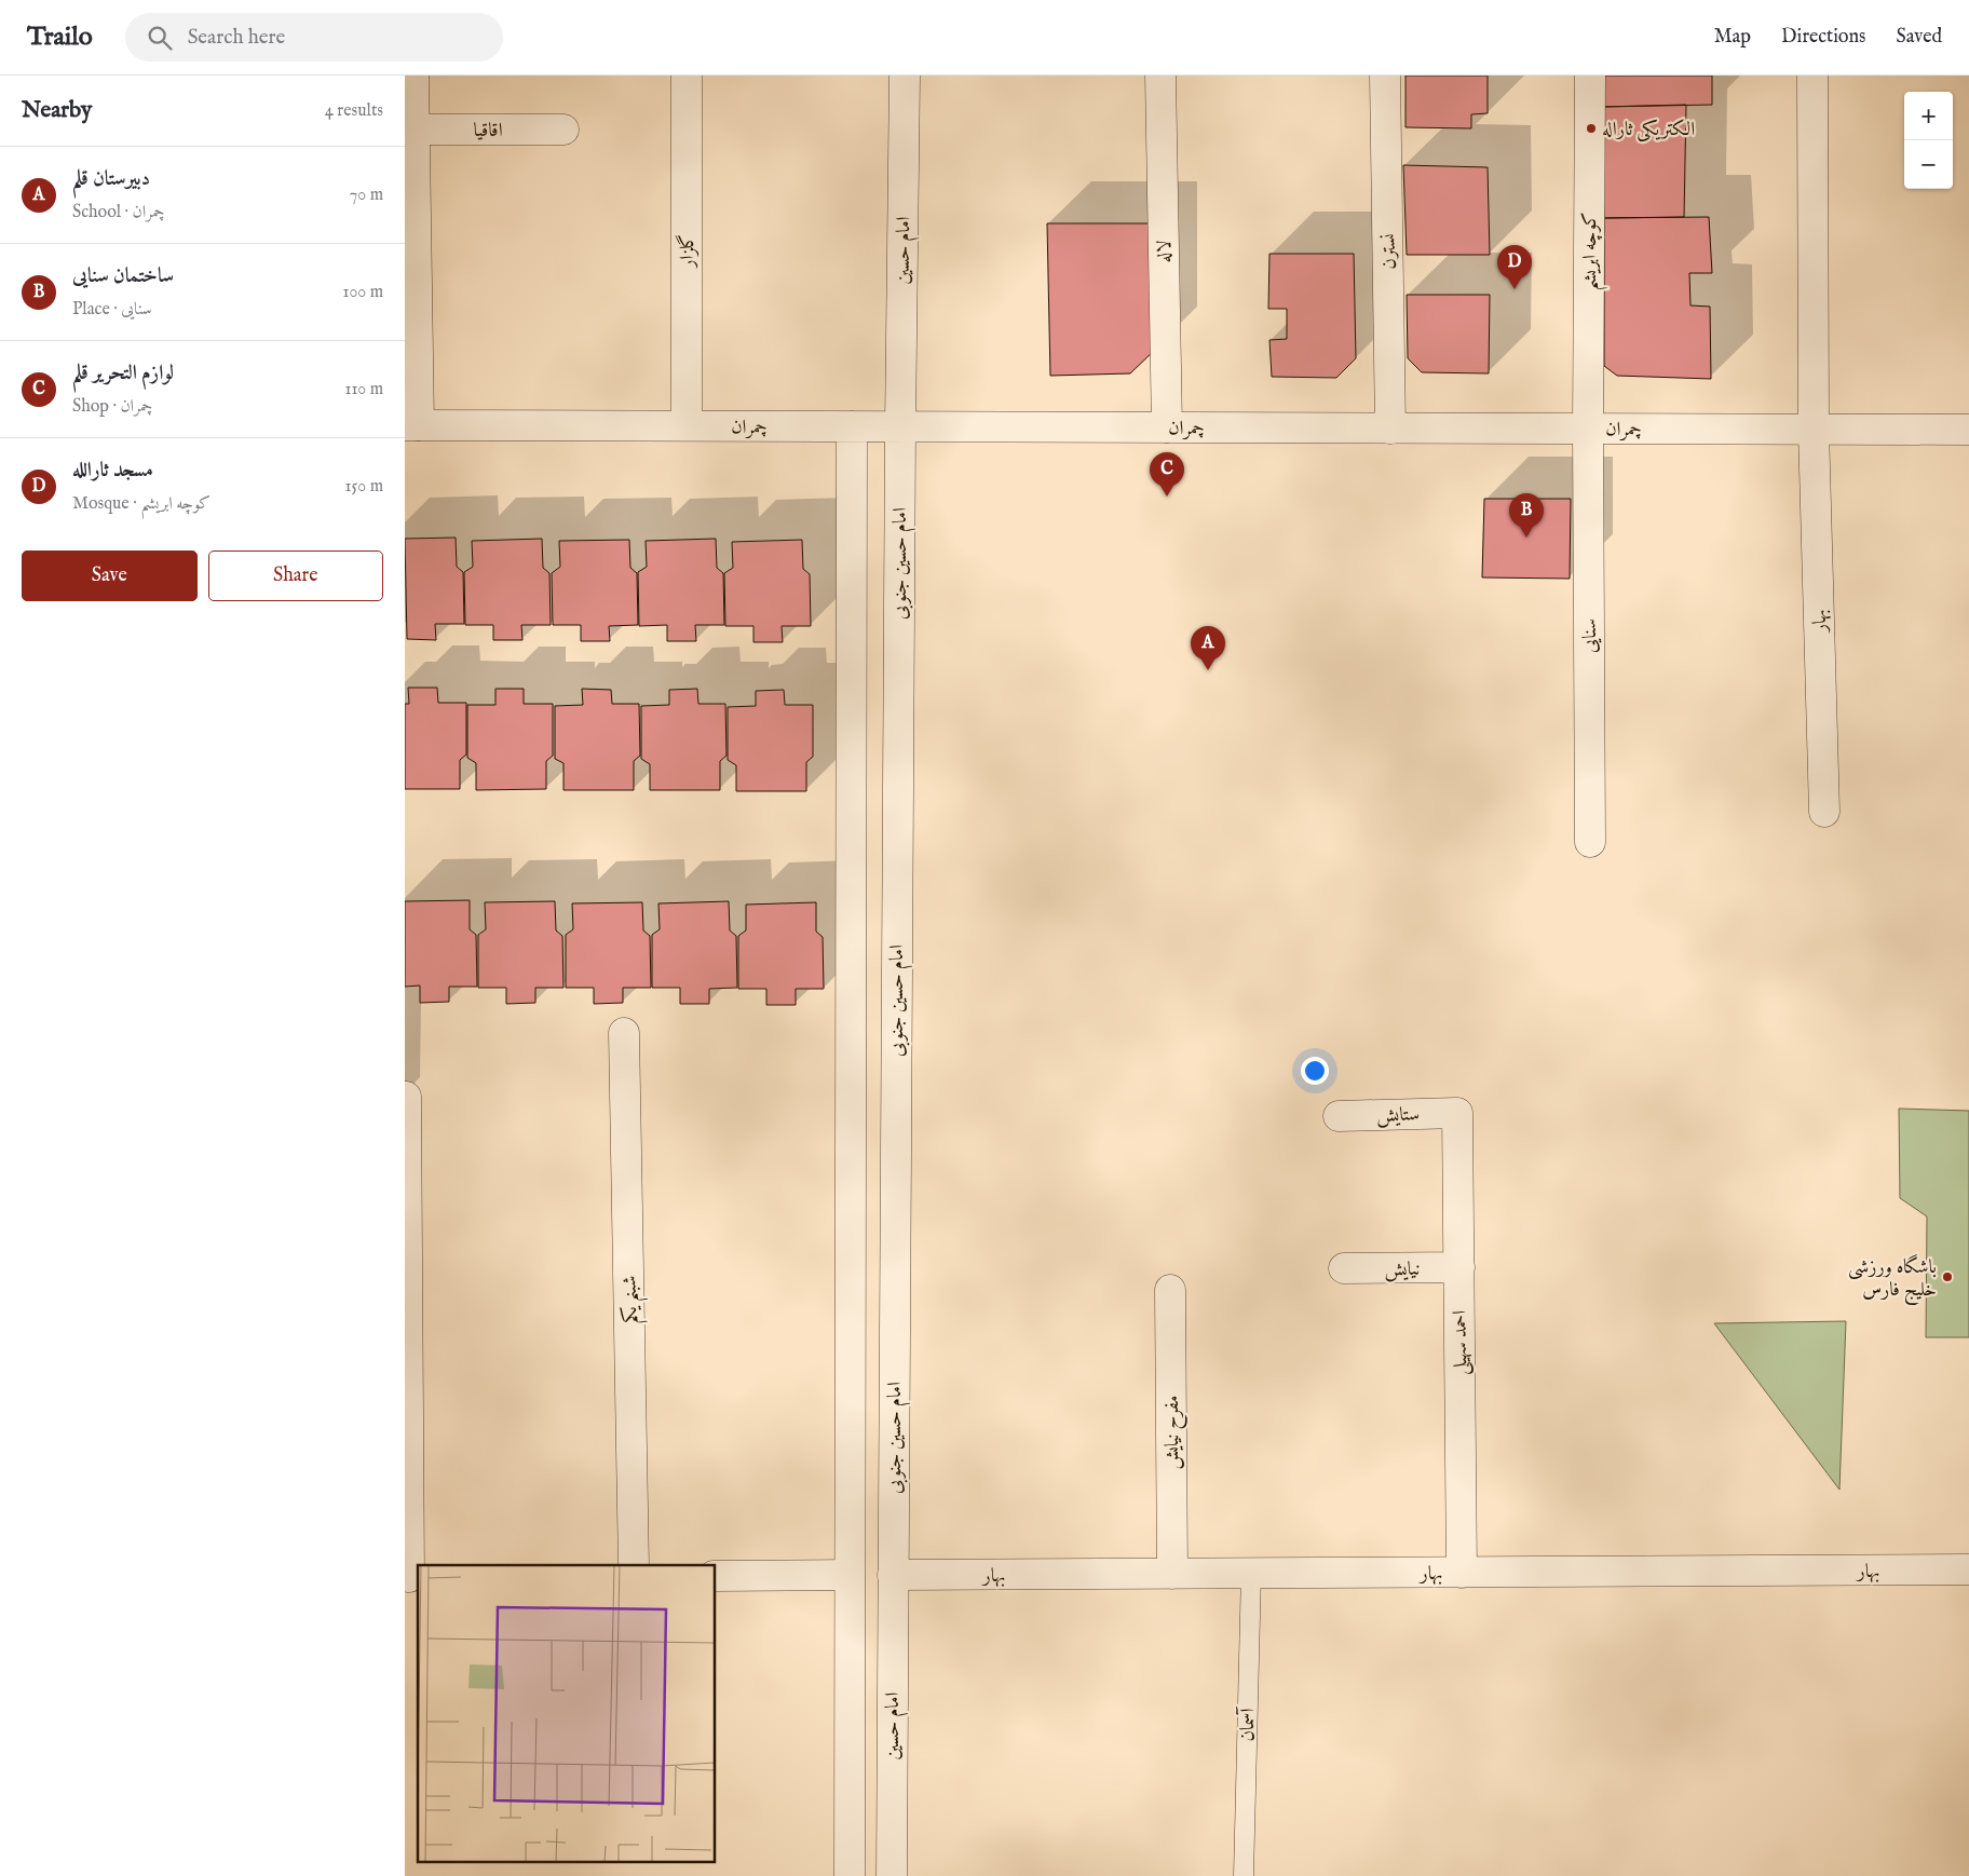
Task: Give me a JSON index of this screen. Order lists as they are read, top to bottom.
{
  "streets": {
    "street": [
      "اقاقیا",
      "گلزار",
      "امام حسین",
      "لاله",
      "نسترن",
      "کوچه ابریشم",
      "چمران",
      "امام حسین جنوبی",
      "بهار",
      "سنایی",
      "ستایش",
      "نیایش",
      "شبنم یکم",
      "احمد سهیلی",
      "مفرح نیایش"
    ],
    "lane": ["آسمان"]
  },
  "crossings": [
    ["گلزار", "چمران"],
    ["امام حسین", "چمران"],
    ["امام حسین", "امام حسین جنوبی"],
    ["امام حسین", "بهار"],
    ["لاله", "چمران"],
    ["نسترن", "چمران"],
    ["کوچه ابریشم", "چمران"],
    ["کوچه ابریشم", "سنایی"],
    ["چمران", "امام حسین جنوبی"],
    ["چمران", "بهار"],
    ["چمران", "سنایی"],
    ["امام حسین جنوبی", "بهار"],
    ["بهار", "احمد سهیلی"],
    ["بهار", "مفرح نیایش"],
    ["بهار", "آسمان"],
    ["ستایش", "احمد سهیلی"],
    ["نیایش", "احمد سهیلی"]
  ],
  "places": ["الکتریکی ثاراله", "باشگاه ورزشی خلیج فارس"],
  "page": {
    "header": "Trailo",
    "search": "Search here",
    "nav": ["Map", "Directions", "Saved"],
    "heading": ["Nearby", "4 results"],
    "map_buttons": ["+", "−"],
    "list": [
      {
        "mark": "A",
        "name": "دبیرستان قلم",
        "note": "School · چمران",
        "value": "70 m"
      },
      {
        "mark": "B",
        "name": "ساختمان سنایی",
        "note": "Place · سنایی",
        "value": "100 m"
      },
      {
        "mark": "C",
        "name": "لوازم التحریر قلم",
        "note": "Shop · چمران",
        "value": "110 m"
      },
      {
        "mark": "D",
        "name": "مسجد ثارالله",
        "note": "Mosque · کوچه ابریشم",
        "value": "150 m"
      }
    ],
    "pins": [
      "D",
      "C",
      "B",
      "A"
    ],
    "buttons": ["Save", "Share"]
  }
}
